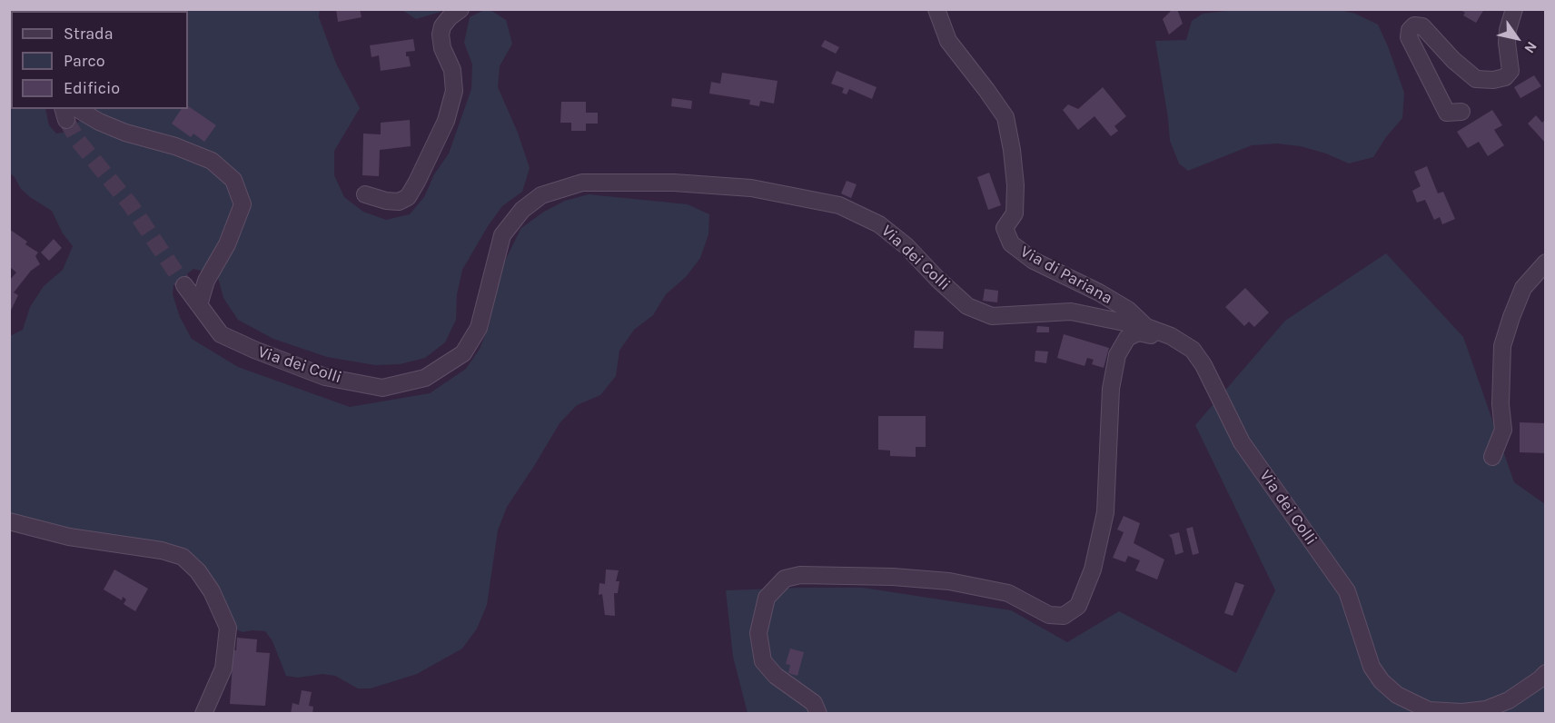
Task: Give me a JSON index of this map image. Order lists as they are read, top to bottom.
{
  "streets": {
    "street": ["Via dei Colli", "Via di Pariana"]
  },
  "crossings": [
    ["Via dei Colli", "Via di Pariana"]
  ],
  "legend": ["Strada", "Parco", "Edificio"],
  "north": "bottom right"
}
